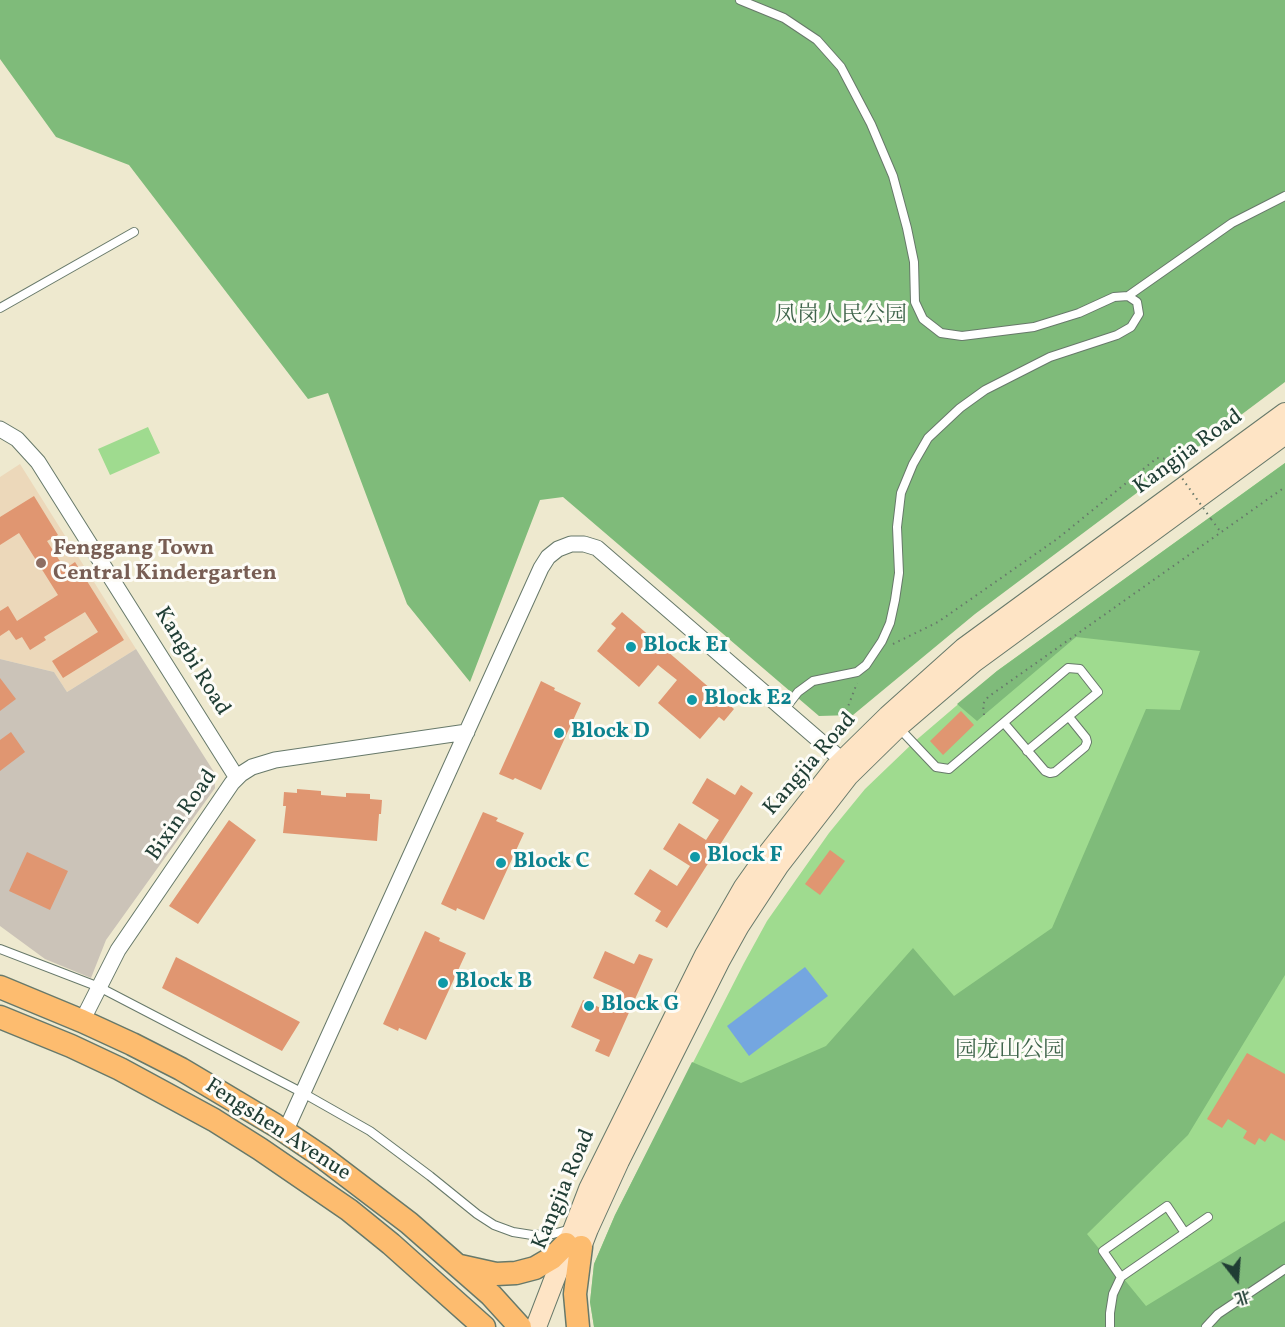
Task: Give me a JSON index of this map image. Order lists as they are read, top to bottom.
{
  "streets": {
    "main road": ["Fengshen Avenue"],
    "street": ["Kangjia Road", "Kangbi Road", "Bixin Road"]
  },
  "crossings": [
    ["Kangbi Road", "Bixin Road"],
    ["Bixin Road", "Fengshen Avenue"]
  ],
  "parks": ["凤岗人民公园", "园龙山公园"],
  "places": [
    "Fenggang Town Central Kindergarten",
    "Block E1",
    "Block E2",
    "Block D",
    "Block F",
    "Block C",
    "Block B",
    "Block G"
  ],
  "north": "bottom"
}
